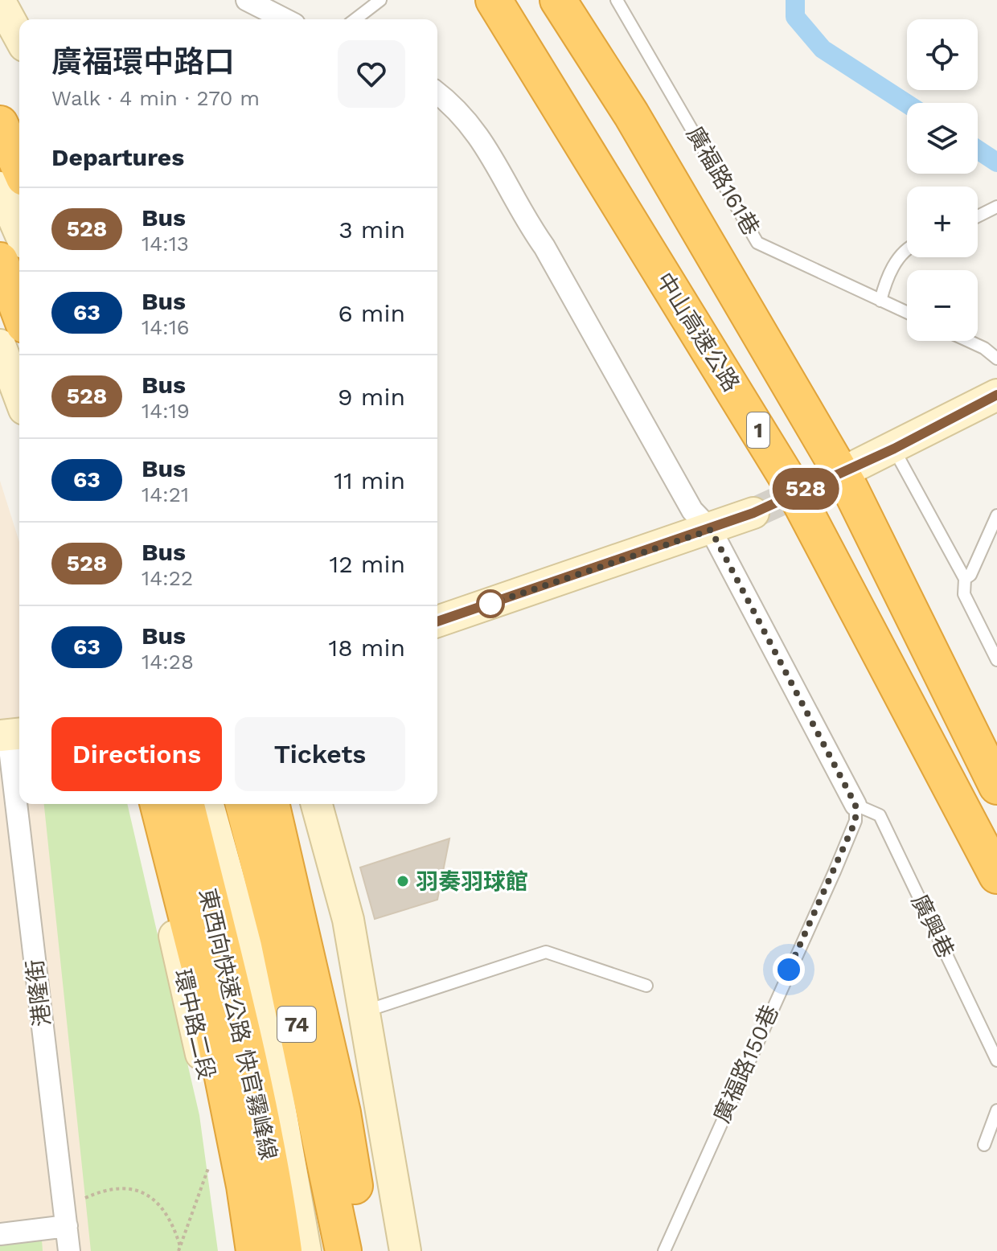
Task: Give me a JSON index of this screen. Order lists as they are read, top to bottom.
{
  "streets": {
    "highway": [
      "中山高速公路",
      "1",
      "東西向快速公路 快官霧峰線",
      "74"
    ],
    "street": ["港隆街", "環中路二段"],
    "lane": ["廣福路161巷", "廣興巷", "廣福路150巷"]
  },
  "crossings": [
    ["廣興巷", "廣福路150巷"]
  ],
  "places": ["羽奏羽球館"],
  "lines": ["bus line 528"],
  "page": {
    "on_map": "528",
    "map_buttons": ["+", "−"],
    "heading": [
      ["廣福環中路口", "Walk · 4 min · 270 m"],
      "Departures"
    ],
    "list": [
      {
        "mark": "528",
        "name": "Bus",
        "note": "14:13",
        "value": "3 min"
      },
      {
        "mark": "63",
        "name": "Bus",
        "note": "14:16",
        "value": "6 min"
      },
      {
        "mark": "528",
        "name": "Bus",
        "note": "14:19",
        "value": "9 min"
      },
      {
        "mark": "63",
        "name": "Bus",
        "note": "14:21",
        "value": "11 min"
      },
      {
        "mark": "528",
        "name": "Bus",
        "note": "14:22",
        "value": "12 min"
      },
      {
        "mark": "63",
        "name": "Bus",
        "note": "14:28",
        "value": "18 min"
      }
    ],
    "buttons": ["Directions", "Tickets"]
  }
}
